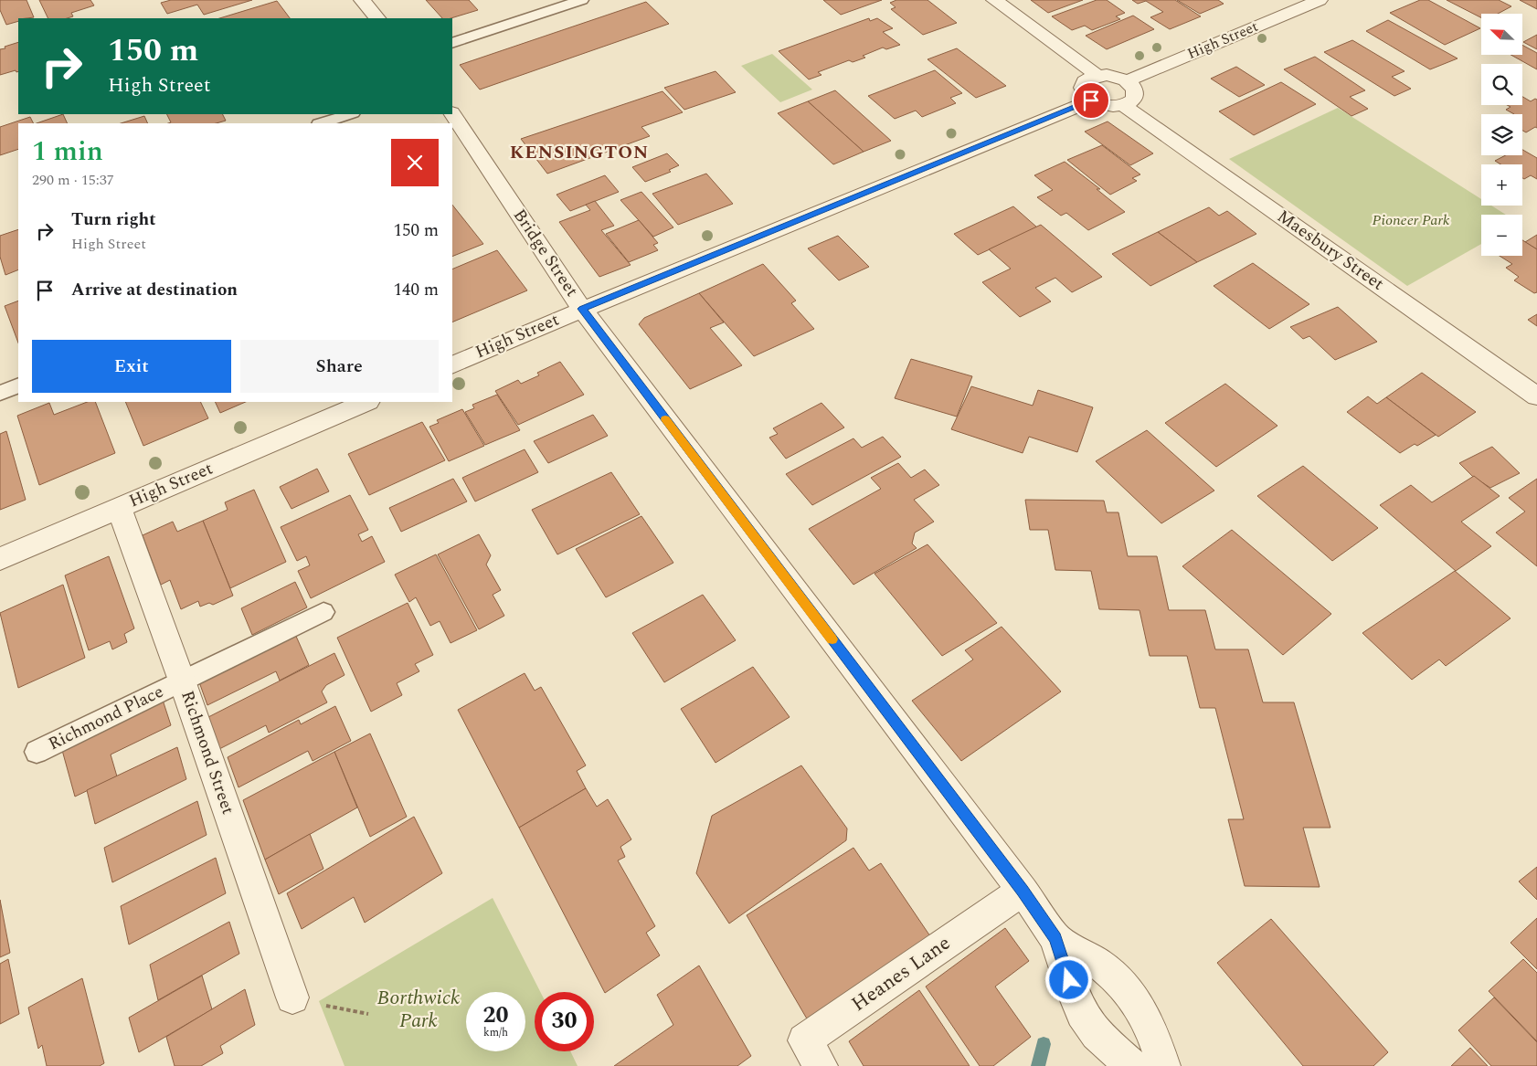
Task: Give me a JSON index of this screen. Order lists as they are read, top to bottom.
{
  "streets": {
    "street": [
      "High Street",
      "Maesbury Street",
      "Bridge Street",
      "Richmond Street",
      "Heanes Lane"
    ],
    "lane": ["Richmond Place"]
  },
  "crossings": [
    ["High Street", "Bridge Street"],
    ["High Street", "Richmond Street"],
    ["Bridge Street", "Heanes Lane"],
    ["Richmond Place", "Richmond Street"]
  ],
  "districts": ["KENSINGTON"],
  "parks": ["Pioneer Park", "Borthwick Park"],
  "north": "top left",
  "page": {
    "map_buttons": ["+", "−"],
    "turn": ["150 m", "High Street"],
    "heading": ["1 min", "290 m · 15:37"],
    "list": [
      {
        "name": "Turn right",
        "note": "High Street",
        "value": "150 m"
      },
      {
        "name": "Arrive at destination",
        "value": "140 m"
      }
    ],
    "buttons": ["Exit", "Share"],
    "speed": "20 km/h",
    "limit": "30"
  }
}
